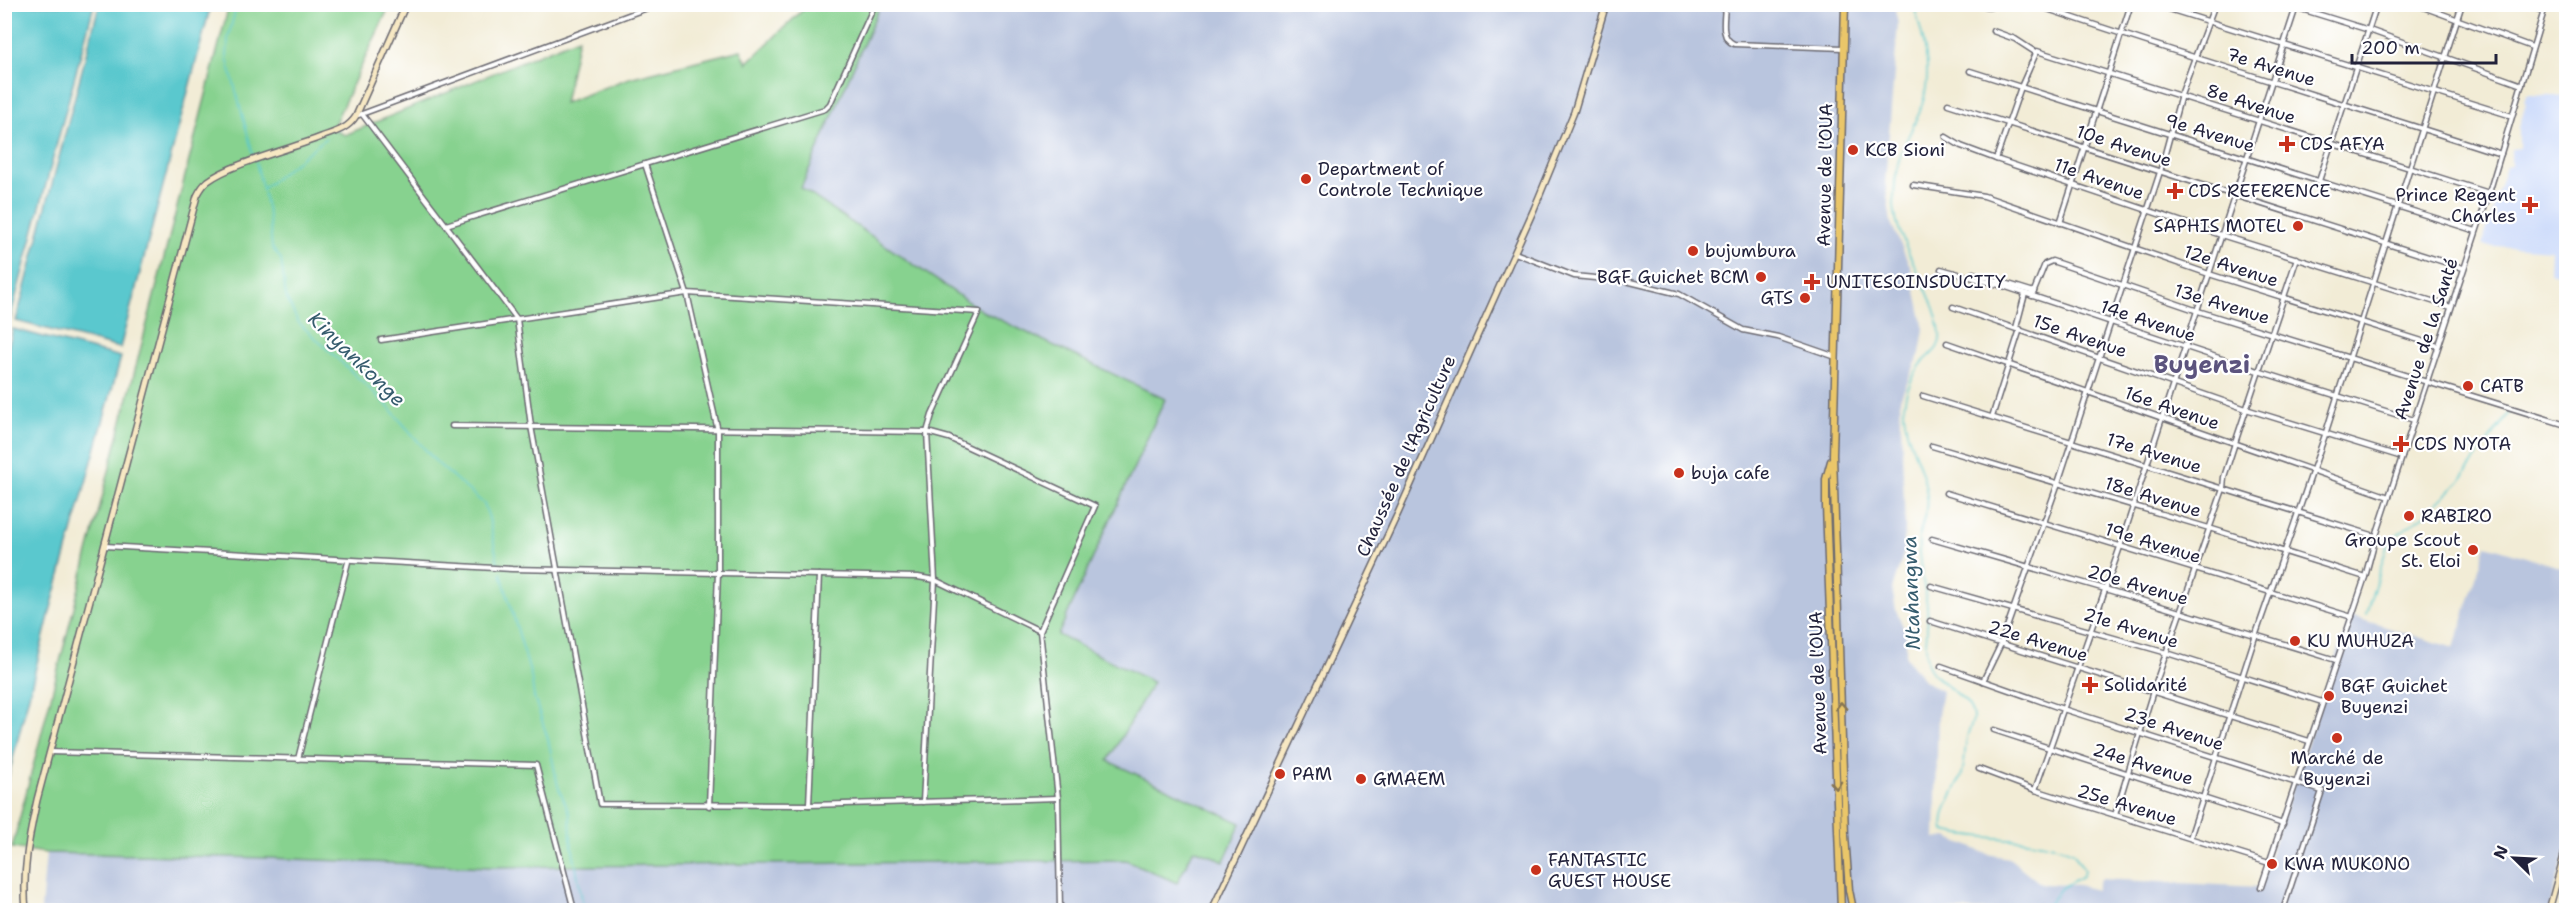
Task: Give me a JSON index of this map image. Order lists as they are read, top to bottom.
{
  "streets": {
    "main road": ["Avenue de l'OUA"],
    "street": [
      "7e Avenue",
      "8e Avenue",
      "9e Avenue",
      "10e Avenue",
      "11e Avenue",
      "12e Avenue",
      "13e Avenue",
      "14e Avenue",
      "15e Avenue",
      "Avenue de la Santé",
      "16e Avenue",
      "17e Avenue",
      "Chaussée de l'Agriculture",
      "18e Avenue",
      "19e Avenue",
      "20e Avenue",
      "21e Avenue",
      "22e Avenue",
      "23e Avenue",
      "24e Avenue",
      "25e Avenue"
    ]
  },
  "crossings": [
    ["7e Avenue", "Avenue de la Santé"],
    ["8e Avenue", "Avenue de la Santé"],
    ["9e Avenue", "Avenue de la Santé"],
    ["10e Avenue", "Avenue de la Santé"],
    ["11e Avenue", "Avenue de la Santé"],
    ["12e Avenue", "Avenue de la Santé"],
    ["13e Avenue", "14e Avenue"],
    ["13e Avenue", "Avenue de la Santé"],
    ["14e Avenue", "Avenue de la Santé"],
    ["15e Avenue", "Avenue de la Santé"],
    ["Avenue de la Santé", "16e Avenue"],
    ["Avenue de la Santé", "17e Avenue"],
    ["Avenue de la Santé", "18e Avenue"],
    ["Avenue de la Santé", "19e Avenue"],
    ["Avenue de la Santé", "20e Avenue"],
    ["Avenue de la Santé", "21e Avenue"],
    ["Avenue de la Santé", "22e Avenue"],
    ["Avenue de la Santé", "23e Avenue"],
    ["Avenue de la Santé", "24e Avenue"],
    ["Avenue de la Santé", "25e Avenue"]
  ],
  "districts": ["Buyenzi"],
  "water": ["Kinyankonge", "Ntahangwa"],
  "places": {
    "health": [
      "CDS AFYA",
      "CDS REFERENCE",
      "Prince Regent Charles",
      "UNITESOINSDUCITY",
      "CDS NYOTA",
      "Solidarité"
    ],
    "other": [
      "KCB Sioni",
      "Department of Controle Technique",
      "SAPHIS MOTEL",
      "bujumbura",
      "BGF Guichet BCM",
      "GTS",
      "CATB",
      "buja cafe",
      "RABIRO",
      "Groupe Scout St. Eloi",
      "KU MUHUZA",
      "BGF Guichet Buyenzi",
      "Marché de Buyenzi",
      "PAM",
      "GMAEM",
      "KWA MUKONO",
      "FANTASTIC GUEST HOUSE"
    ]
  },
  "scale_bar": "200 m",
  "north": "top left"
}
